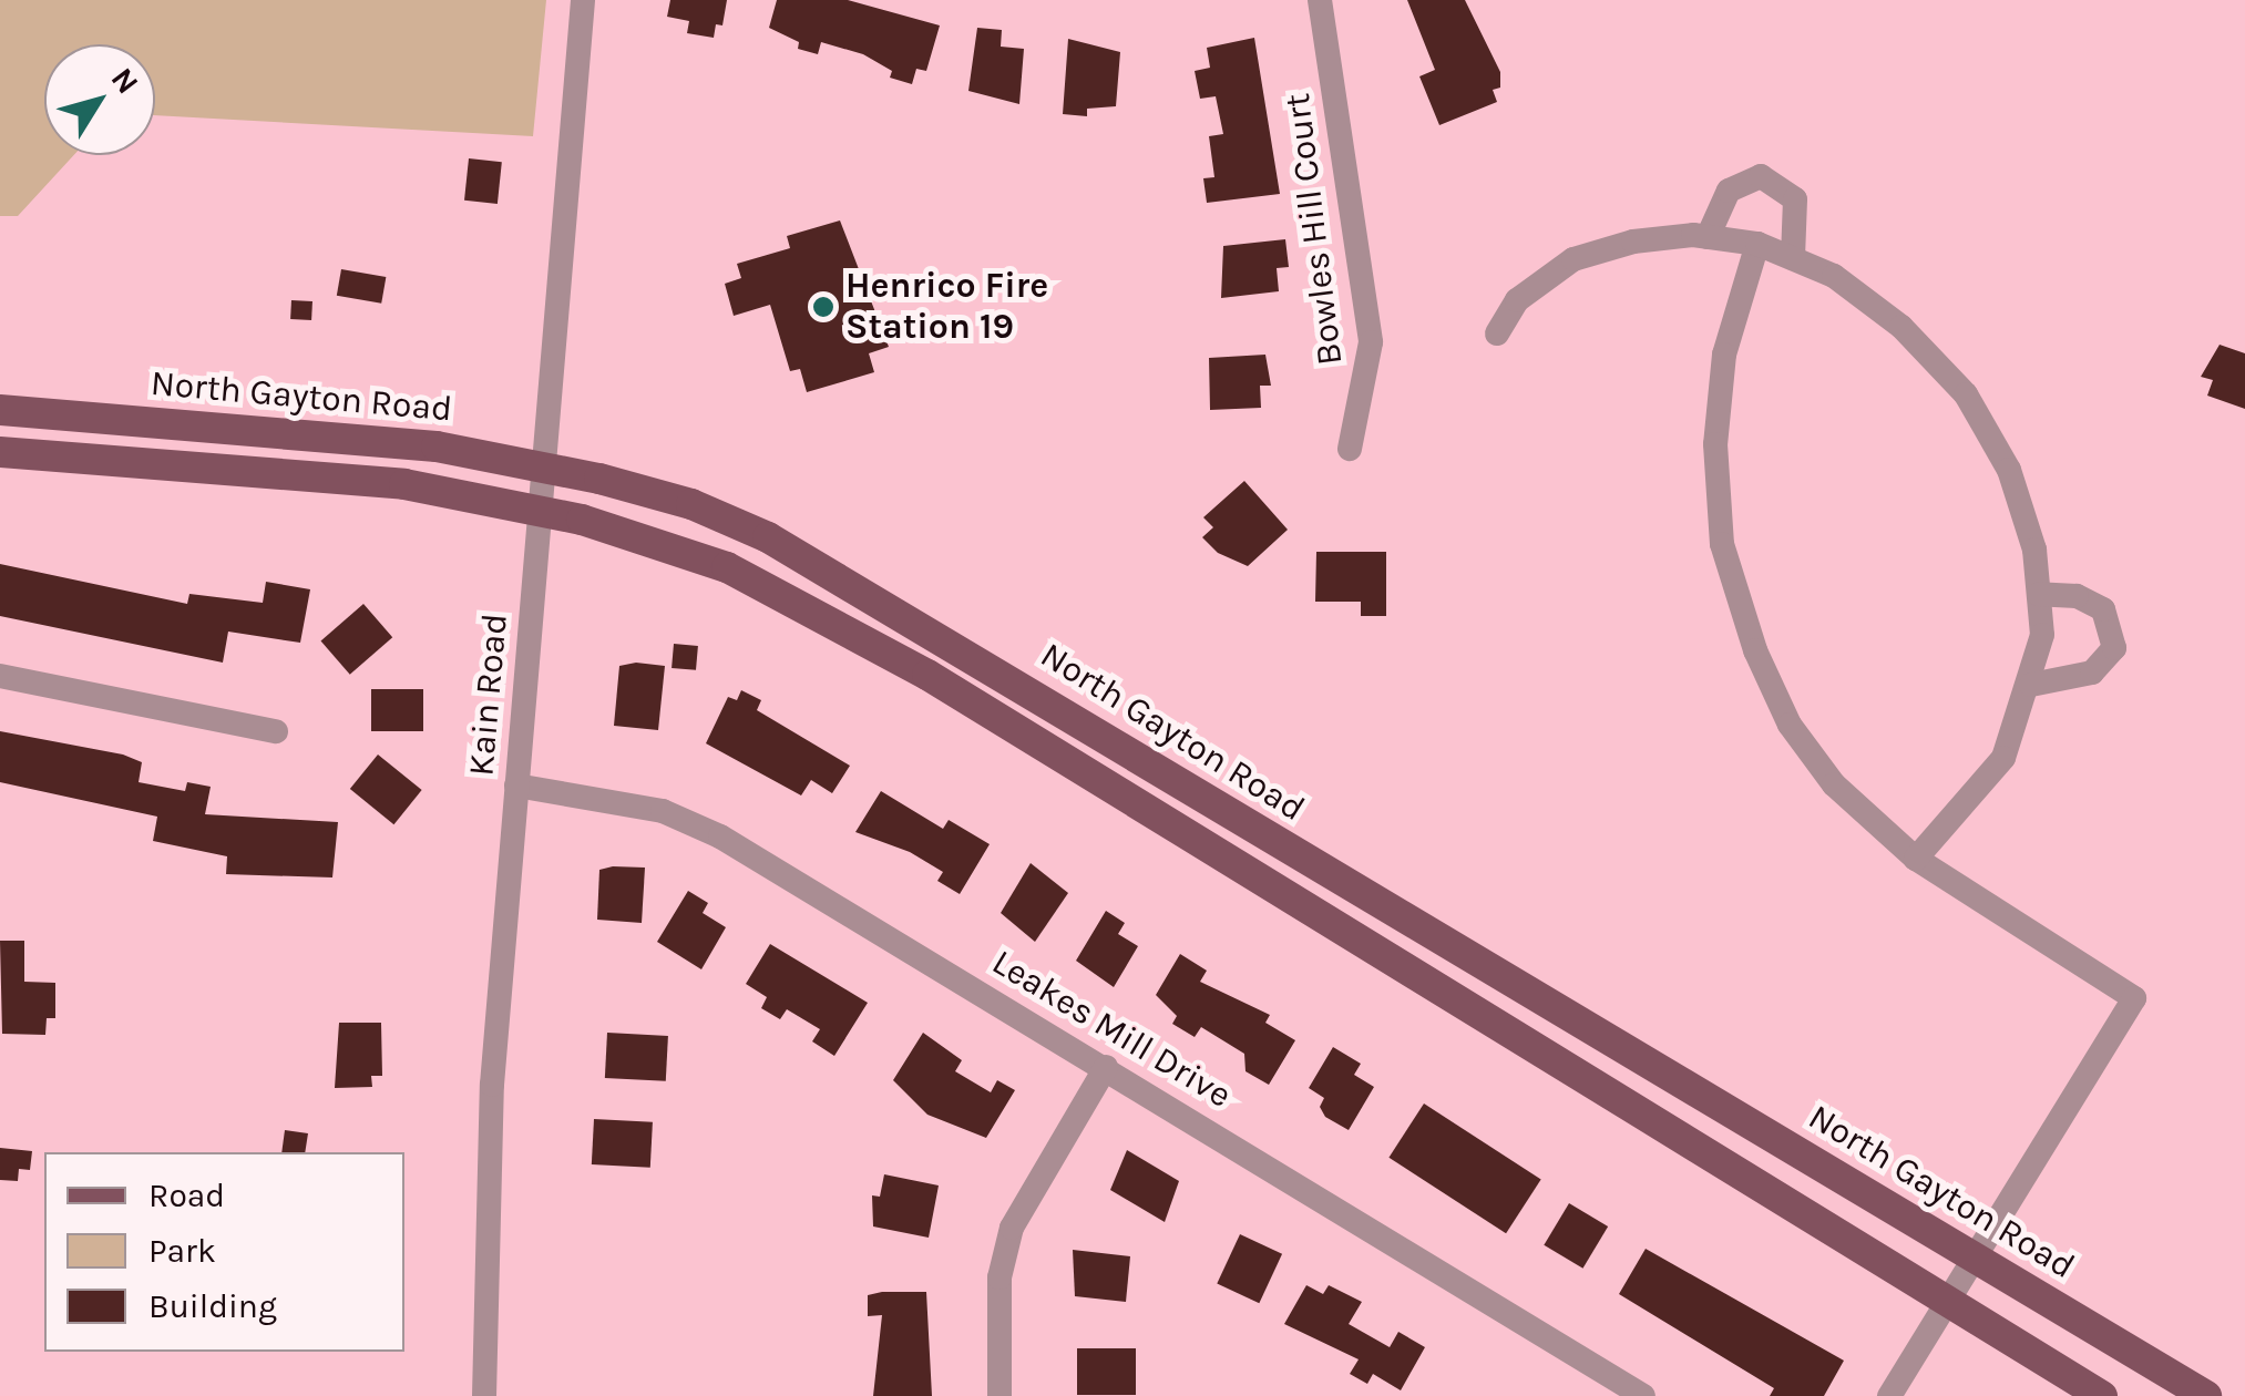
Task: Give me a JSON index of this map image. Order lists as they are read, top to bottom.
{
  "streets": {
    "main road": ["North Gayton Road"],
    "street": ["Bowles Hill Court", "Kain Road", "Leakes Mill Drive"]
  },
  "crossings": [
    ["North Gayton Road", "Kain Road"],
    ["Kain Road", "Leakes Mill Drive"]
  ],
  "places": ["Henrico Fire Station 19"],
  "legend": ["Road", "Park", "Building"],
  "north": "top right"
}
